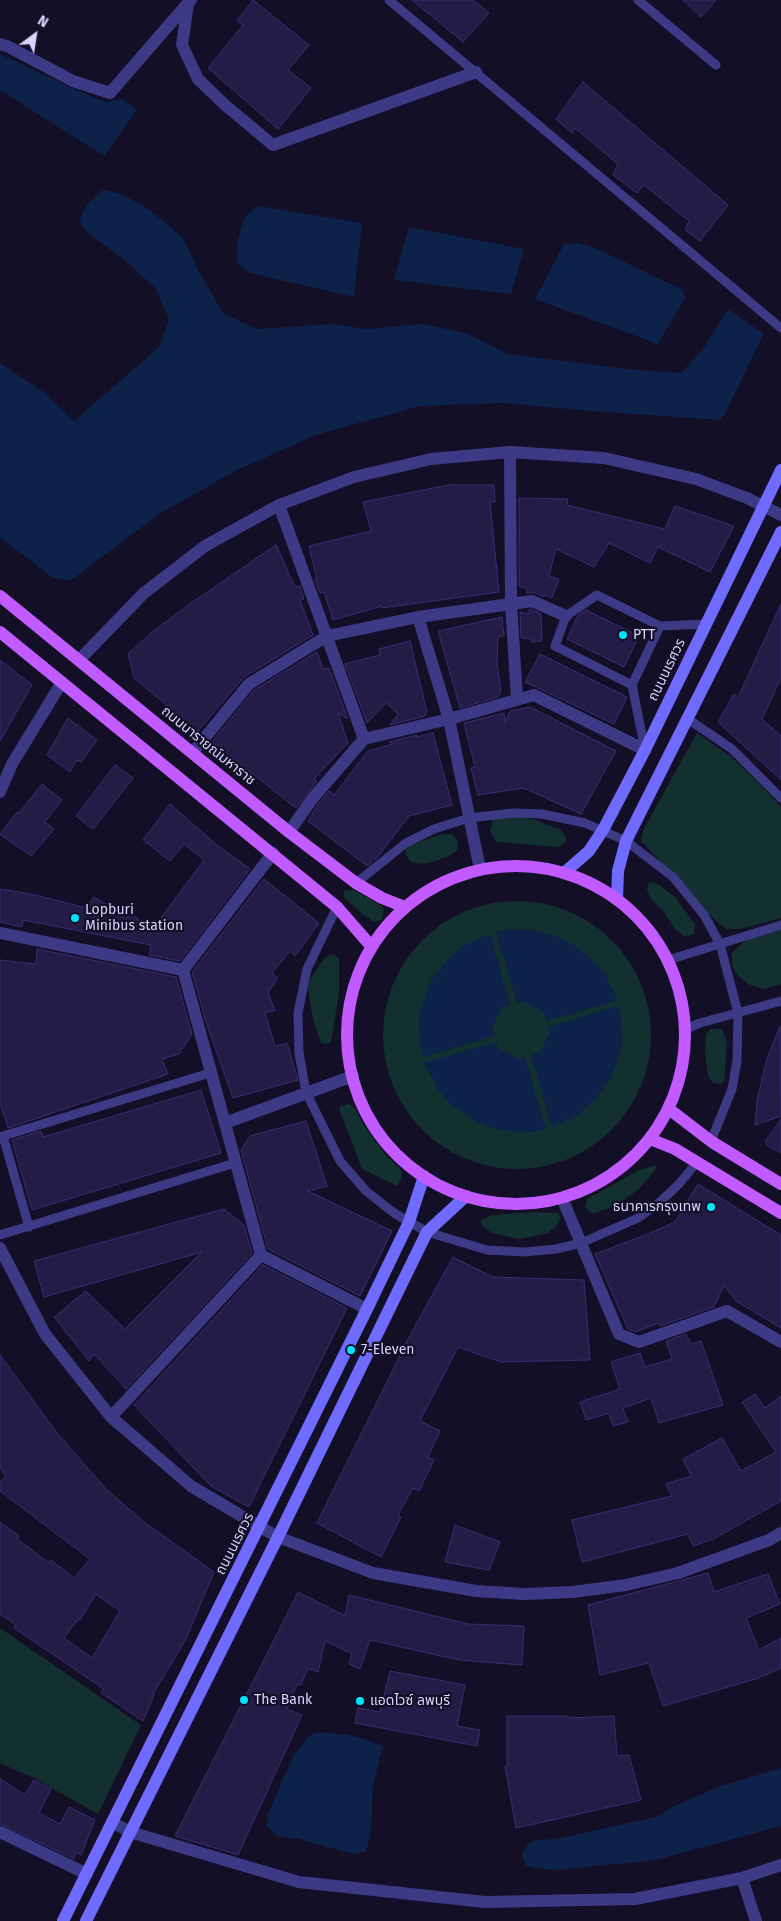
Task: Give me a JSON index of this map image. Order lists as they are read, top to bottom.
{
  "streets": {
    "main road": ["ถนนนเรศวร", "ถนนนารายณ์มหาราช"]
  },
  "places": [
    "PTT",
    "Lopburi Minibus station",
    "ธนาคารกรุงเทพ",
    "7-Eleven",
    "The Bank",
    "แอดไวซ์ ลพบุรี"
  ],
  "north": "top right"
}
